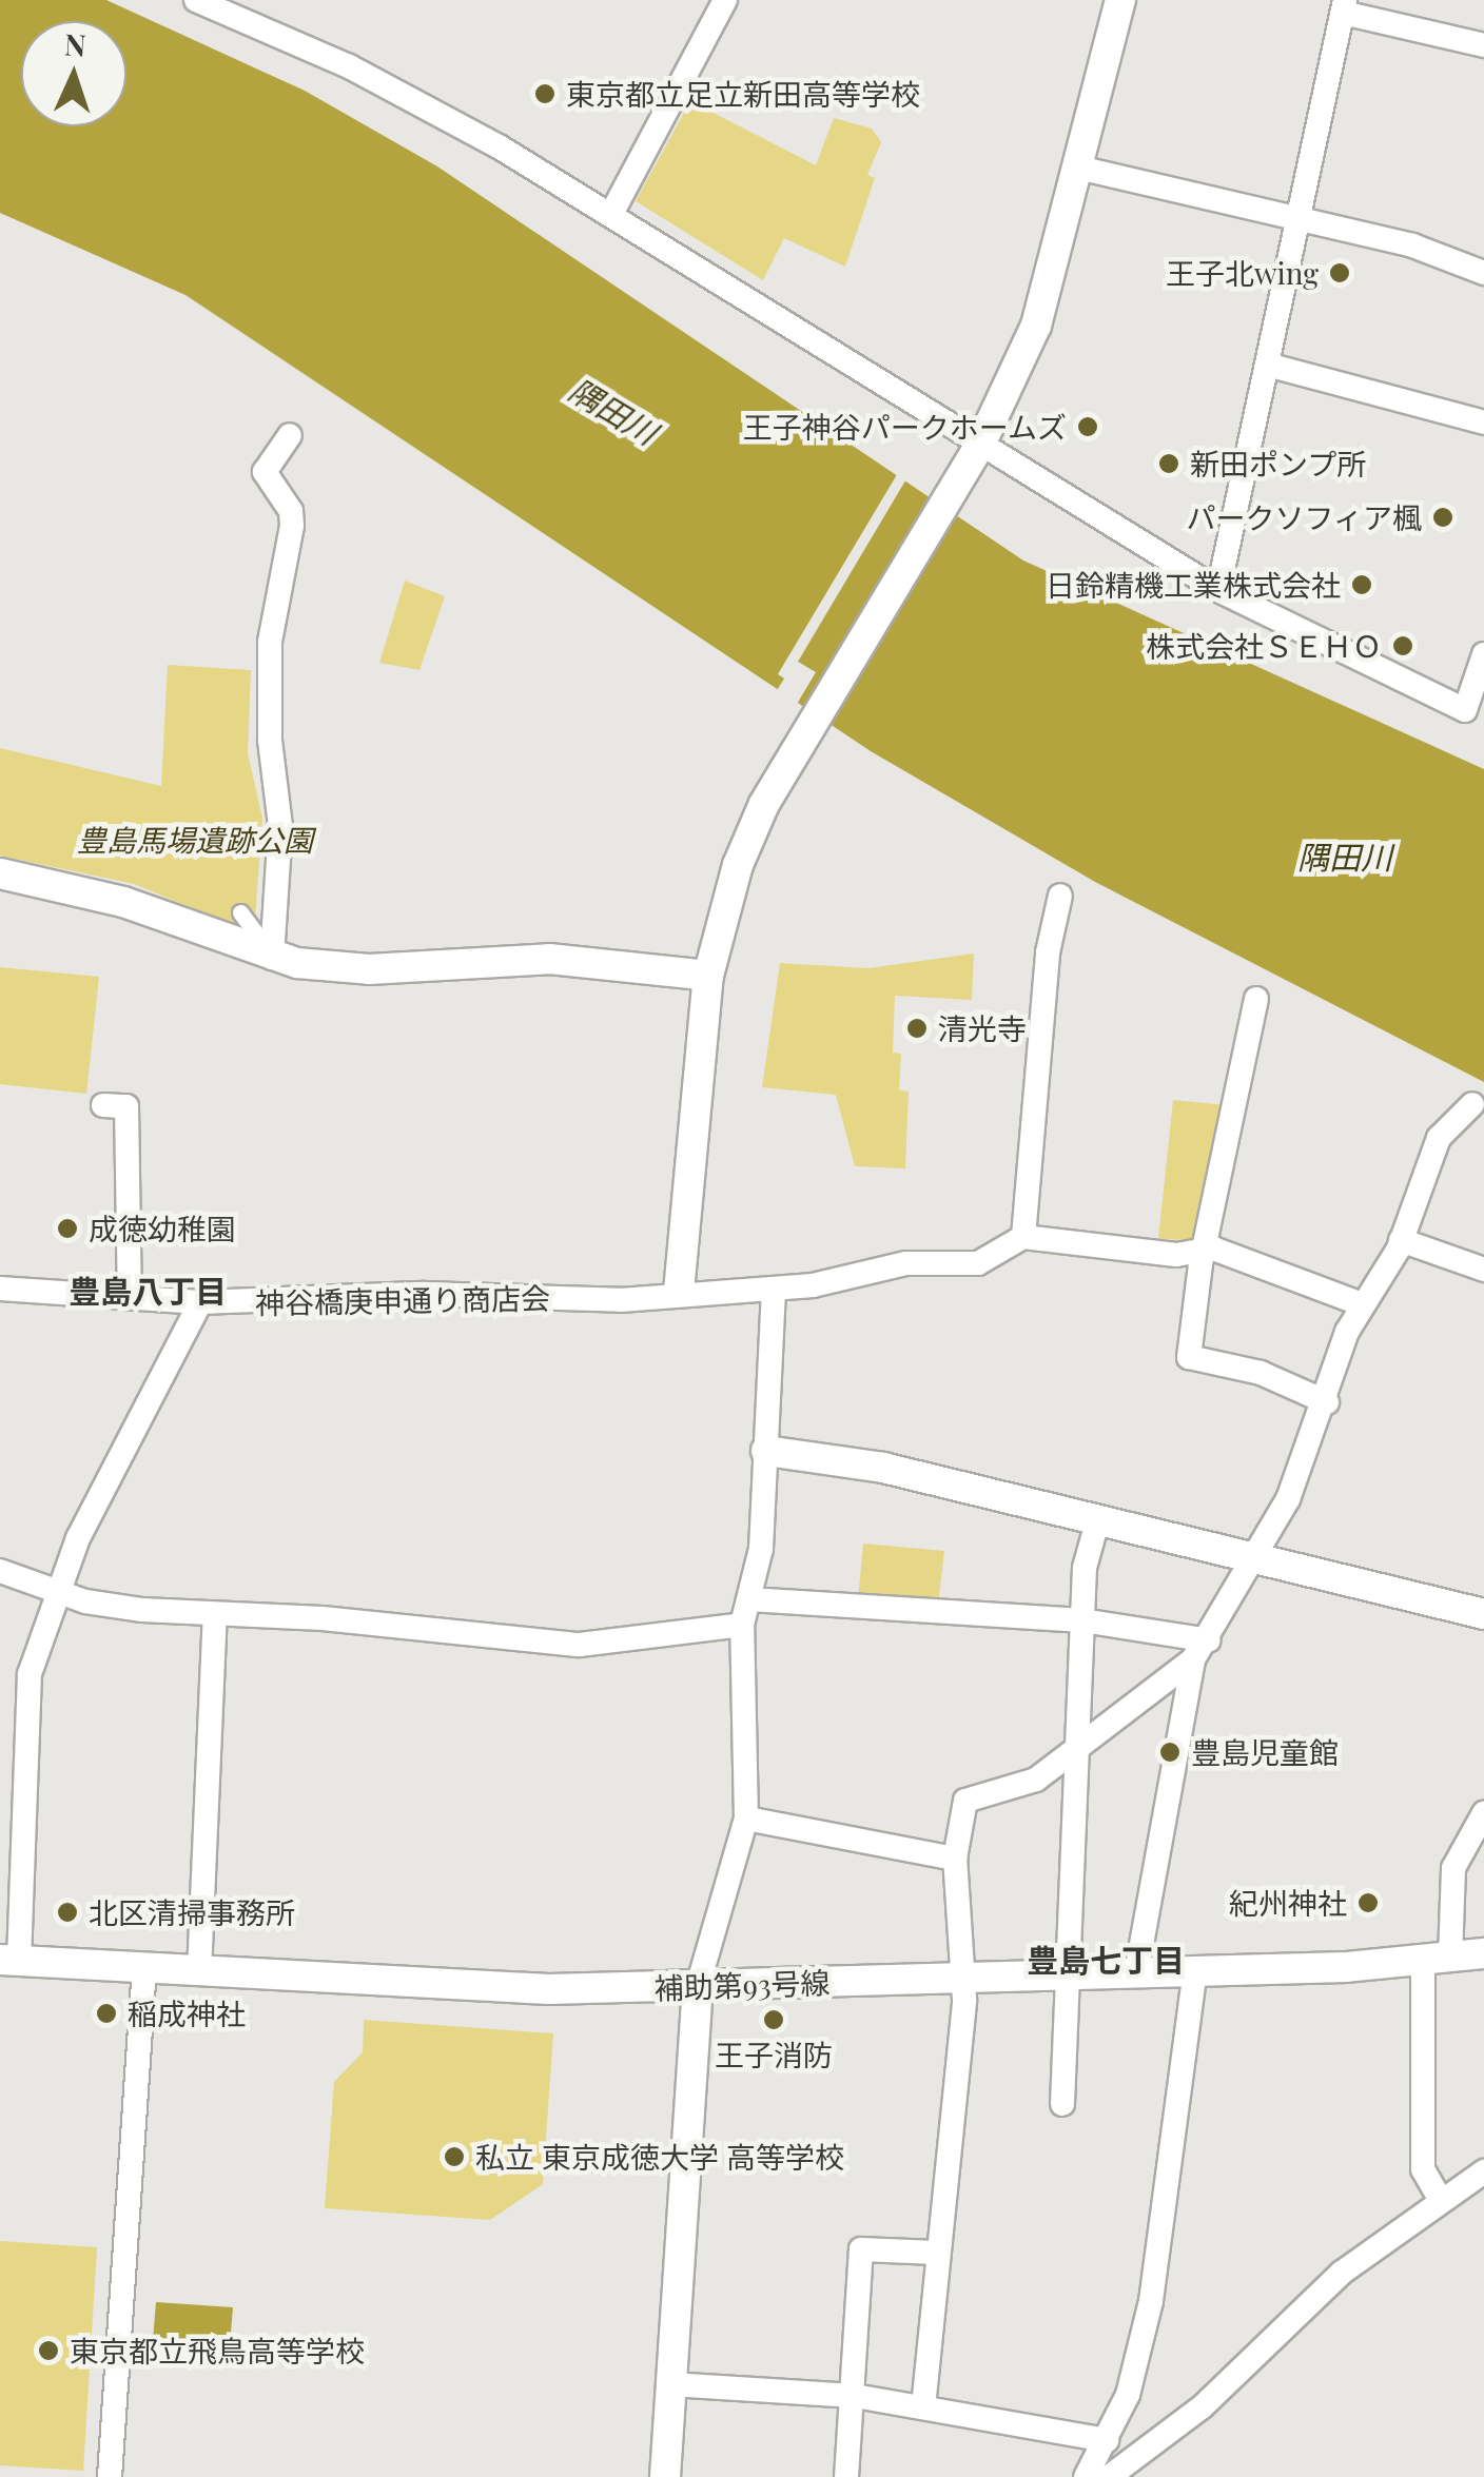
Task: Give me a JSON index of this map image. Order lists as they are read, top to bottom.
{
  "streets": {
    "street": ["神谷橋庚申通り商店会", "補助第93号線"]
  },
  "districts": ["豊島八丁目", "豊島七丁目"],
  "water": ["隅田川"],
  "parks": ["豊島馬場遺跡公園"],
  "places": [
    "東京都立足立新田高等学校",
    "王子北wing",
    "王子神谷パークホームズ",
    "新田ポンプ所",
    "パークソフィア楓",
    "日鈴精機工業株式会社",
    "株式会社ＳＥＨＯ",
    "清光寺",
    "成徳幼稚園",
    "豊島児童館",
    "紀州神社",
    "北区清掃事務所",
    "稲成神社",
    "王子消防",
    "私立 東京成徳大学 高等学校",
    "東京都立飛鳥高等学校"
  ],
  "north": "top"
}
